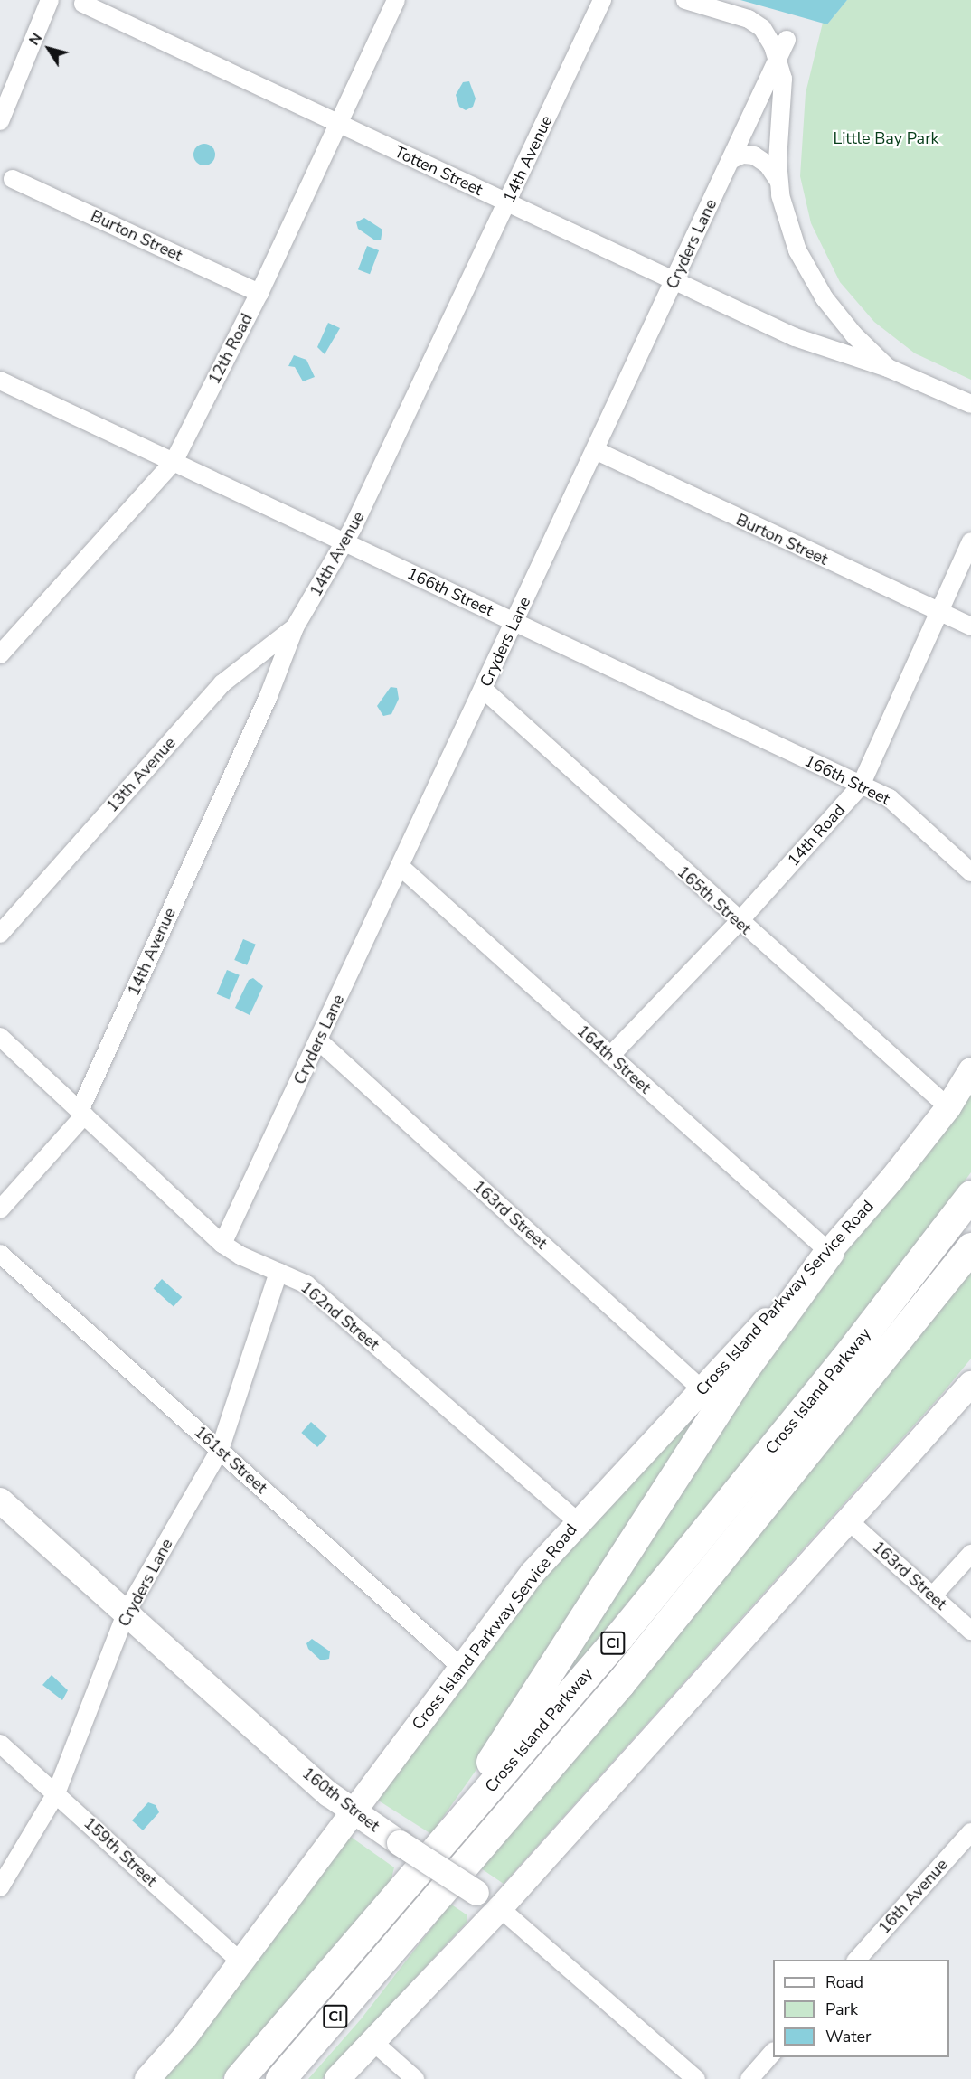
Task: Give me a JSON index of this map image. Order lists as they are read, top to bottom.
{
  "streets": {
    "highway": ["Cross Island Parkway", "CI"],
    "street": [
      "14th Avenue",
      "Totten Street",
      "Burton Street",
      "Cryders Lane",
      "12th Road",
      "166th Street",
      "13th Avenue",
      "14th Road",
      "165th Street",
      "164th Street",
      "163rd Street",
      "Cross Island Parkway Service Road",
      "162nd Street",
      "161st Street",
      "160th Street",
      "159th Street",
      "16th Avenue"
    ]
  },
  "crossings": [
    ["14th Avenue", "Totten Street"],
    ["14th Avenue", "166th Street"],
    ["14th Avenue", "13th Avenue"],
    ["14th Avenue", "162nd Street"],
    ["Totten Street", "Cryders Lane"],
    ["Totten Street", "12th Road"],
    ["Burton Street", "Cryders Lane"],
    ["Burton Street", "12th Road"],
    ["Burton Street", "14th Road"],
    ["Cryders Lane", "166th Street"],
    ["Cryders Lane", "165th Street"],
    ["Cryders Lane", "164th Street"],
    ["Cryders Lane", "163rd Street"],
    ["Cryders Lane", "162nd Street"],
    ["Cryders Lane", "161st Street"],
    ["Cryders Lane", "160th Street"],
    ["Cryders Lane", "159th Street"],
    ["12th Road", "166th Street"],
    ["166th Street", "14th Road"],
    ["14th Road", "165th Street"],
    ["14th Road", "164th Street"],
    ["165th Street", "Cross Island Parkway Service Road"],
    ["164th Street", "Cross Island Parkway Service Road"],
    ["163rd Street", "Cross Island Parkway Service Road"],
    ["Cross Island Parkway Service Road", "162nd Street"],
    ["Cross Island Parkway Service Road", "161st Street"],
    ["Cross Island Parkway Service Road", "160th Street"],
    ["Cross Island Parkway Service Road", "159th Street"]
  ],
  "parks": ["Little Bay Park"],
  "legend": ["Road", "Park", "Water"],
  "north": "top left"
}
